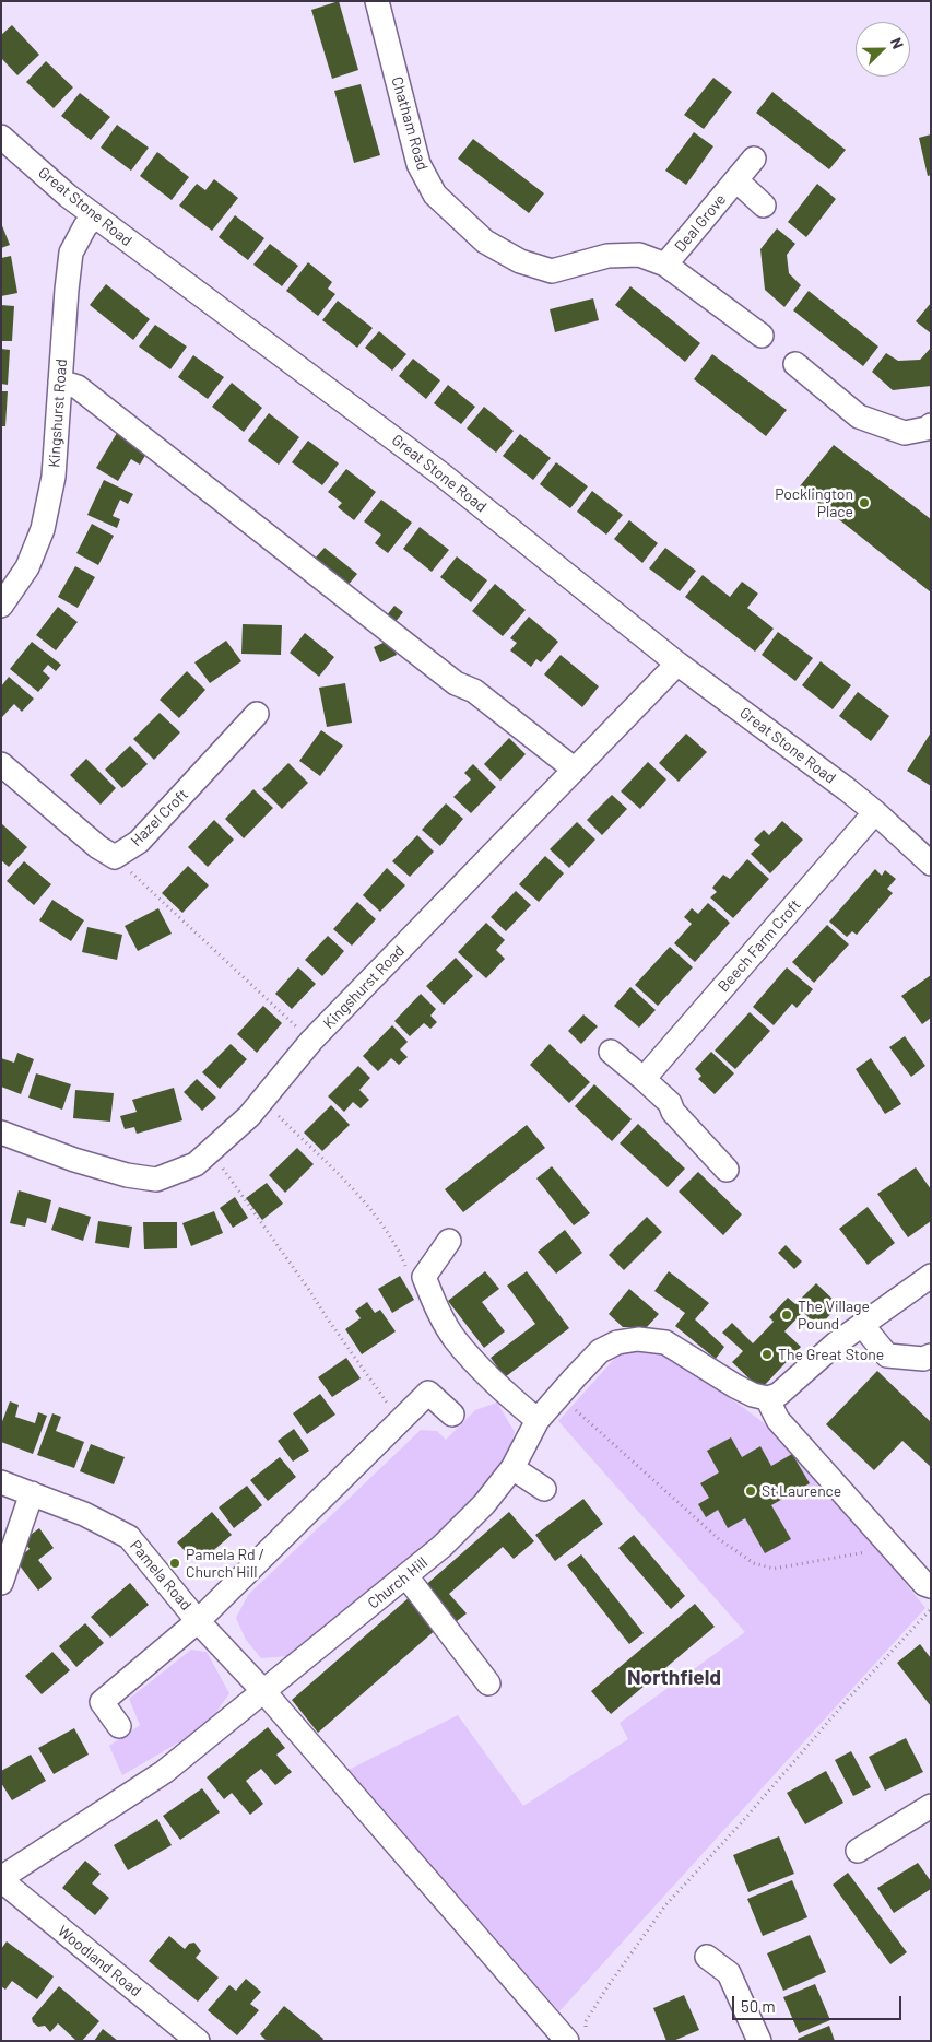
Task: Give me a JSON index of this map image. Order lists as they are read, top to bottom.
{
  "streets": {
    "street": [
      "Chatham Road",
      "Great Stone Road",
      "Deal Grove",
      "Kingshurst Road",
      "Hazel Croft",
      "Beech Farm Croft",
      "Pamela Road",
      "Church Hill",
      "Woodland Road"
    ]
  },
  "crossings": [
    ["Chatham Road", "Deal Grove"],
    ["Great Stone Road", "Kingshurst Road"],
    ["Great Stone Road", "Beech Farm Croft"],
    ["Pamela Road", "Church Hill"],
    ["Church Hill", "Woodland Road"]
  ],
  "districts": ["Northfield"],
  "places": [
    "Pocklington Place",
    "The Village Pound",
    "The Great Stone",
    "St Laurence",
    "Pamela Rd / Church Hill"
  ],
  "scale_bar": "50 m",
  "north": "top right"
}
